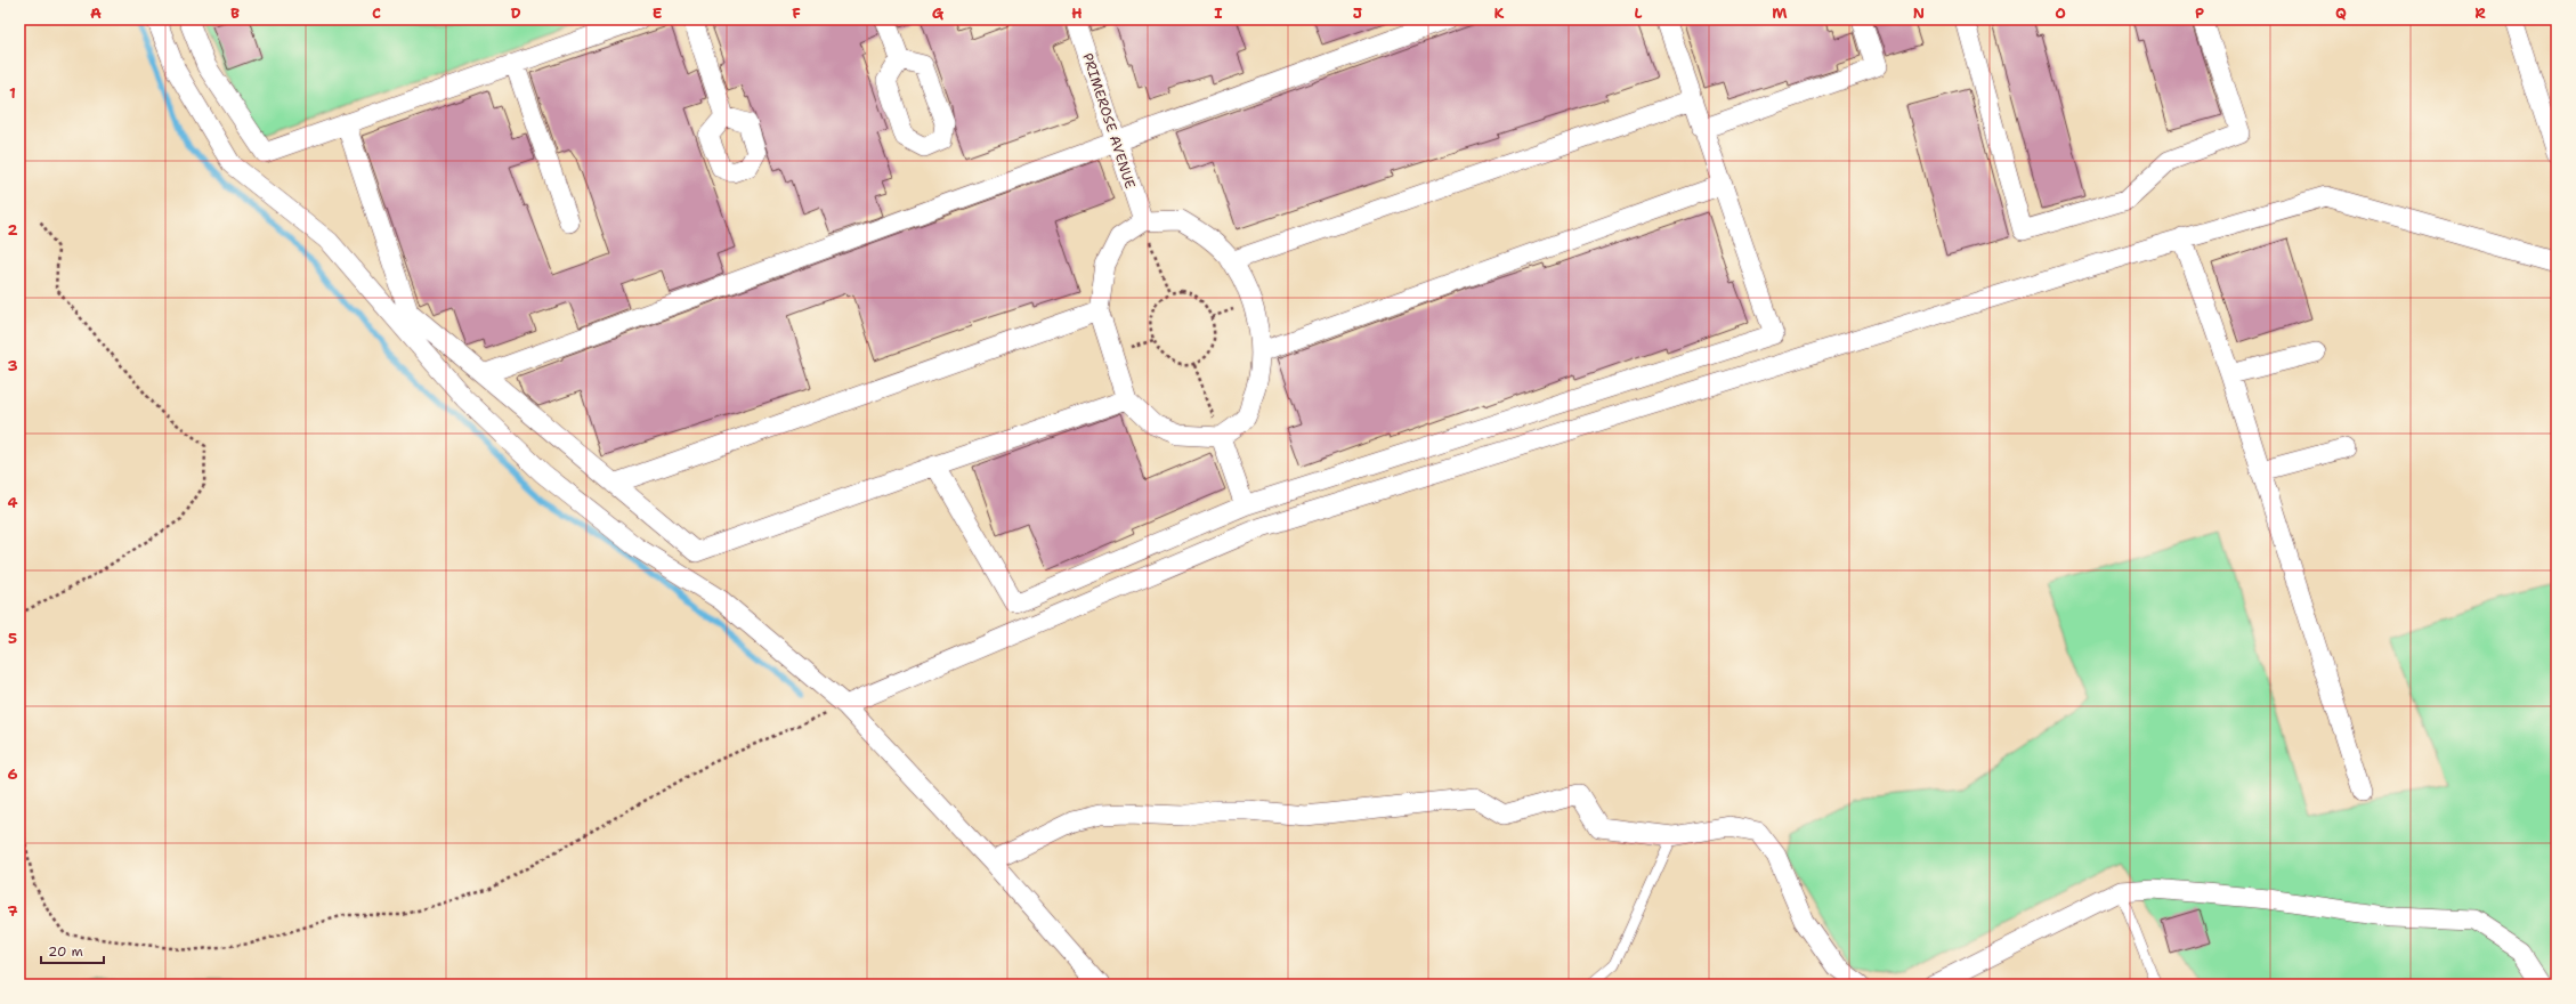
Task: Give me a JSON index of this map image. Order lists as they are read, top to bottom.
{
  "streets": {
    "street": ["PRIMEROSE AVENUE"]
  },
  "scale_bar": "20 m",
  "grid": {
    "columns": [
      "A",
      "B",
      "C",
      "D",
      "E",
      "F",
      "G",
      "H",
      "I",
      "J",
      "K",
      "L",
      "M",
      "N",
      "O",
      "P",
      "Q",
      "R"
    ],
    "rows": [
      "1",
      "2",
      "3",
      "4",
      "5",
      "6",
      "7"
    ]
  }
}
